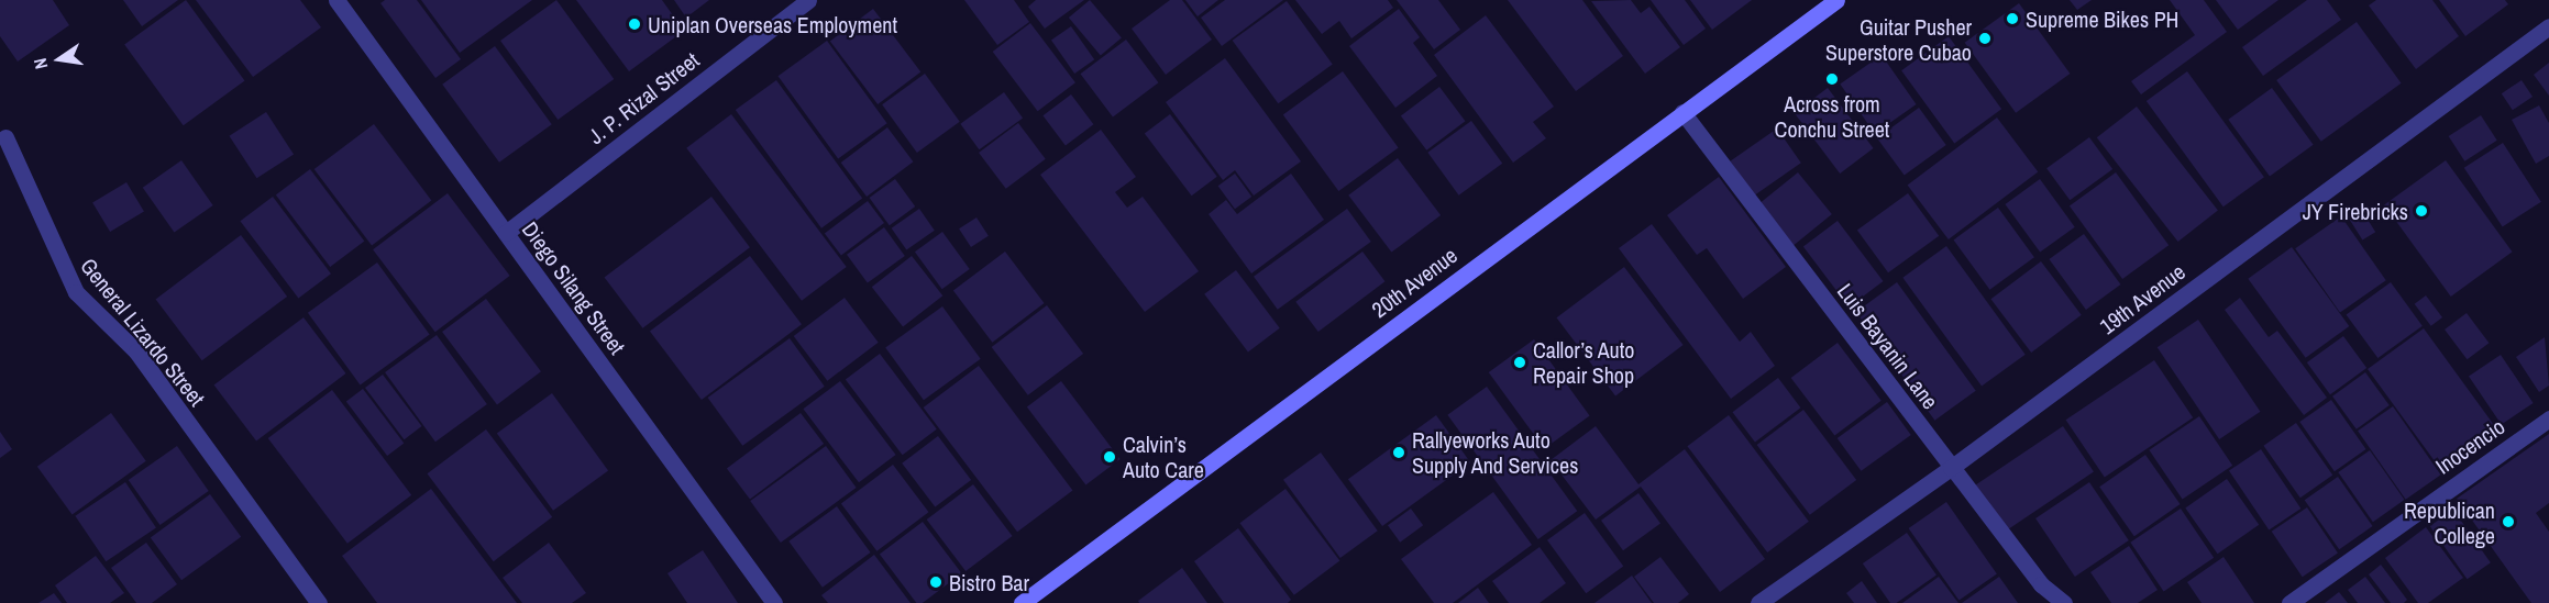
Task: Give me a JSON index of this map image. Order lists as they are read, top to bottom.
{
  "streets": {
    "main road": ["20th Avenue"],
    "street": [
      "J. P. Rizal Street",
      "Diego Silang Street",
      "19th Avenue",
      "General Lizardo Street",
      "Luis Bayanin Lane",
      "Inocencio"
    ]
  },
  "crossings": [
    ["J. P. Rizal Street", "Diego Silang Street"],
    ["20th Avenue", "Luis Bayanin Lane"],
    ["19th Avenue", "Luis Bayanin Lane"]
  ],
  "places": [
    "Supreme Bikes PH",
    "Uniplan Overseas Employment",
    "Guitar Pusher Superstore Cubao",
    "Across from Conchu Street",
    "JY Firebricks",
    "Callor’s Auto Repair Shop",
    "Rallyeworks Auto Supply And Services",
    "Calvin’s Auto Care",
    "Republican College",
    "Bistro Bar"
  ],
  "north": "left"
}
